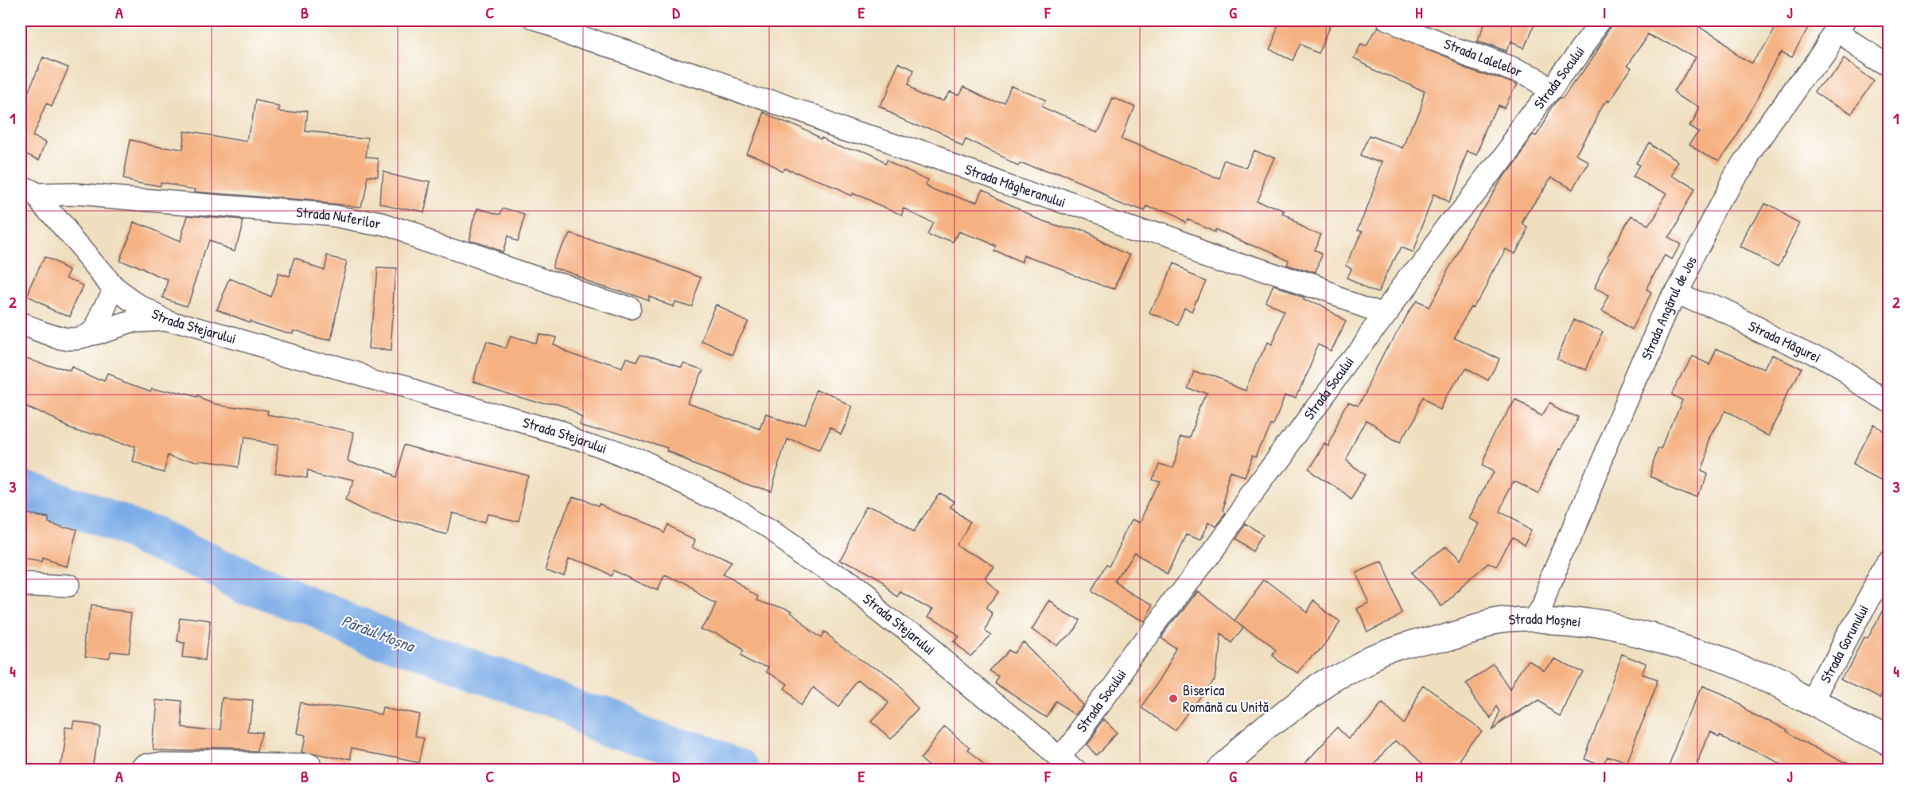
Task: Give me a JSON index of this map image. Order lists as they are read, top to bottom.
{
  "streets": {
    "main road": ["Strada Moșnei"],
    "street": [
      "Strada Lalelelor",
      "Strada Socului",
      "Strada Măgheranului",
      "Strada Nuferilor",
      "Strada Angărul de Jos",
      "Strada Stejarului",
      "Strada Măgurei",
      "Strada Gorunului"
    ]
  },
  "crossings": [
    ["Strada Lalelelor", "Strada Socului"],
    ["Strada Socului", "Strada Măgheranului"],
    ["Strada Socului", "Strada Stejarului"],
    ["Strada Nuferilor", "Strada Stejarului"],
    ["Strada Angărul de Jos", "Strada Măgurei"],
    ["Strada Angărul de Jos", "Strada Moșnei"],
    ["Strada Moșnei", "Strada Gorunului"]
  ],
  "water": ["Pârâul Moșna"],
  "places": ["Biserica Română cu Unită"],
  "grid": {
    "columns": [
      "A",
      "B",
      "C",
      "D",
      "E",
      "F",
      "G",
      "H",
      "I",
      "J"
    ],
    "rows": [
      "1",
      "2",
      "3",
      "4"
    ]
  }
}
